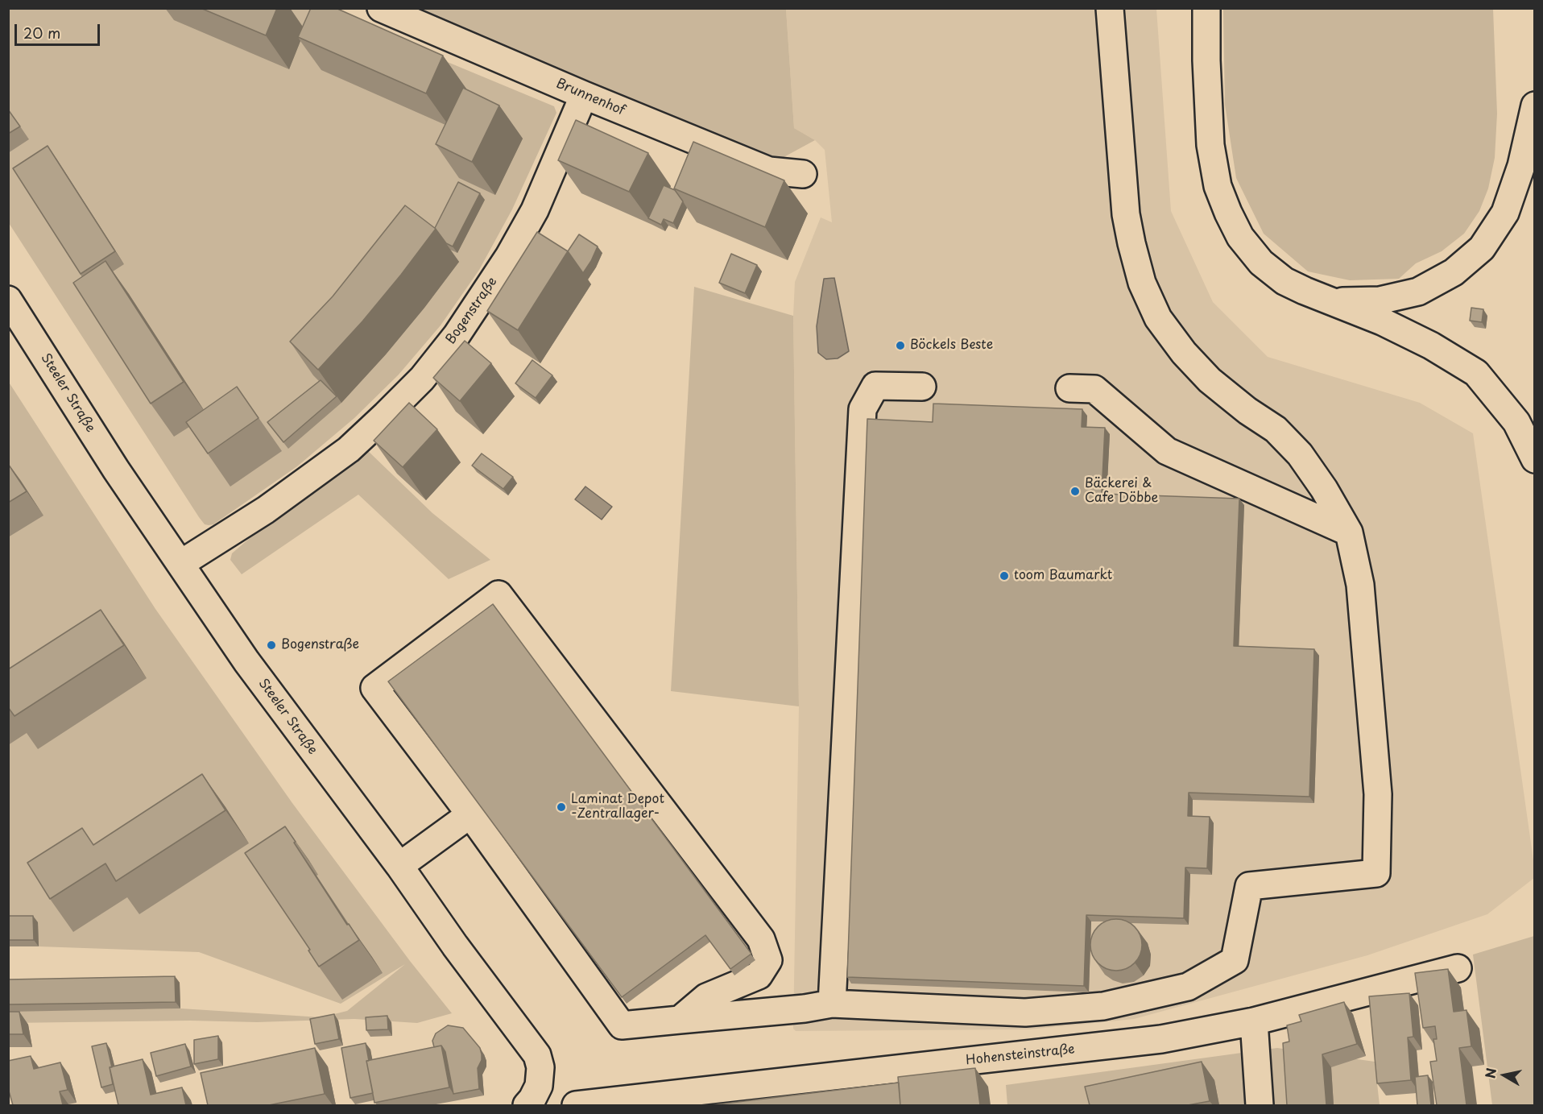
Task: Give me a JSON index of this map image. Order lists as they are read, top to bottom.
{
  "streets": {
    "main road": [
      "Brunnenhof",
      "Bogenstraße",
      "Steeler Straße",
      "Hohensteinstraße"
    ]
  },
  "crossings": [
    ["Brunnenhof", "Bogenstraße"],
    ["Bogenstraße", "Steeler Straße"],
    ["Steeler Straße", "Hohensteinstraße"]
  ],
  "places": [
    "Böckels Beste",
    "Bäckerei & Cafe Döbbe",
    "toom Baumarkt",
    "Bogenstraße",
    "Laminat Depot -Zentrallager-"
  ],
  "scale_bar": "20 m",
  "north": "left"
}
